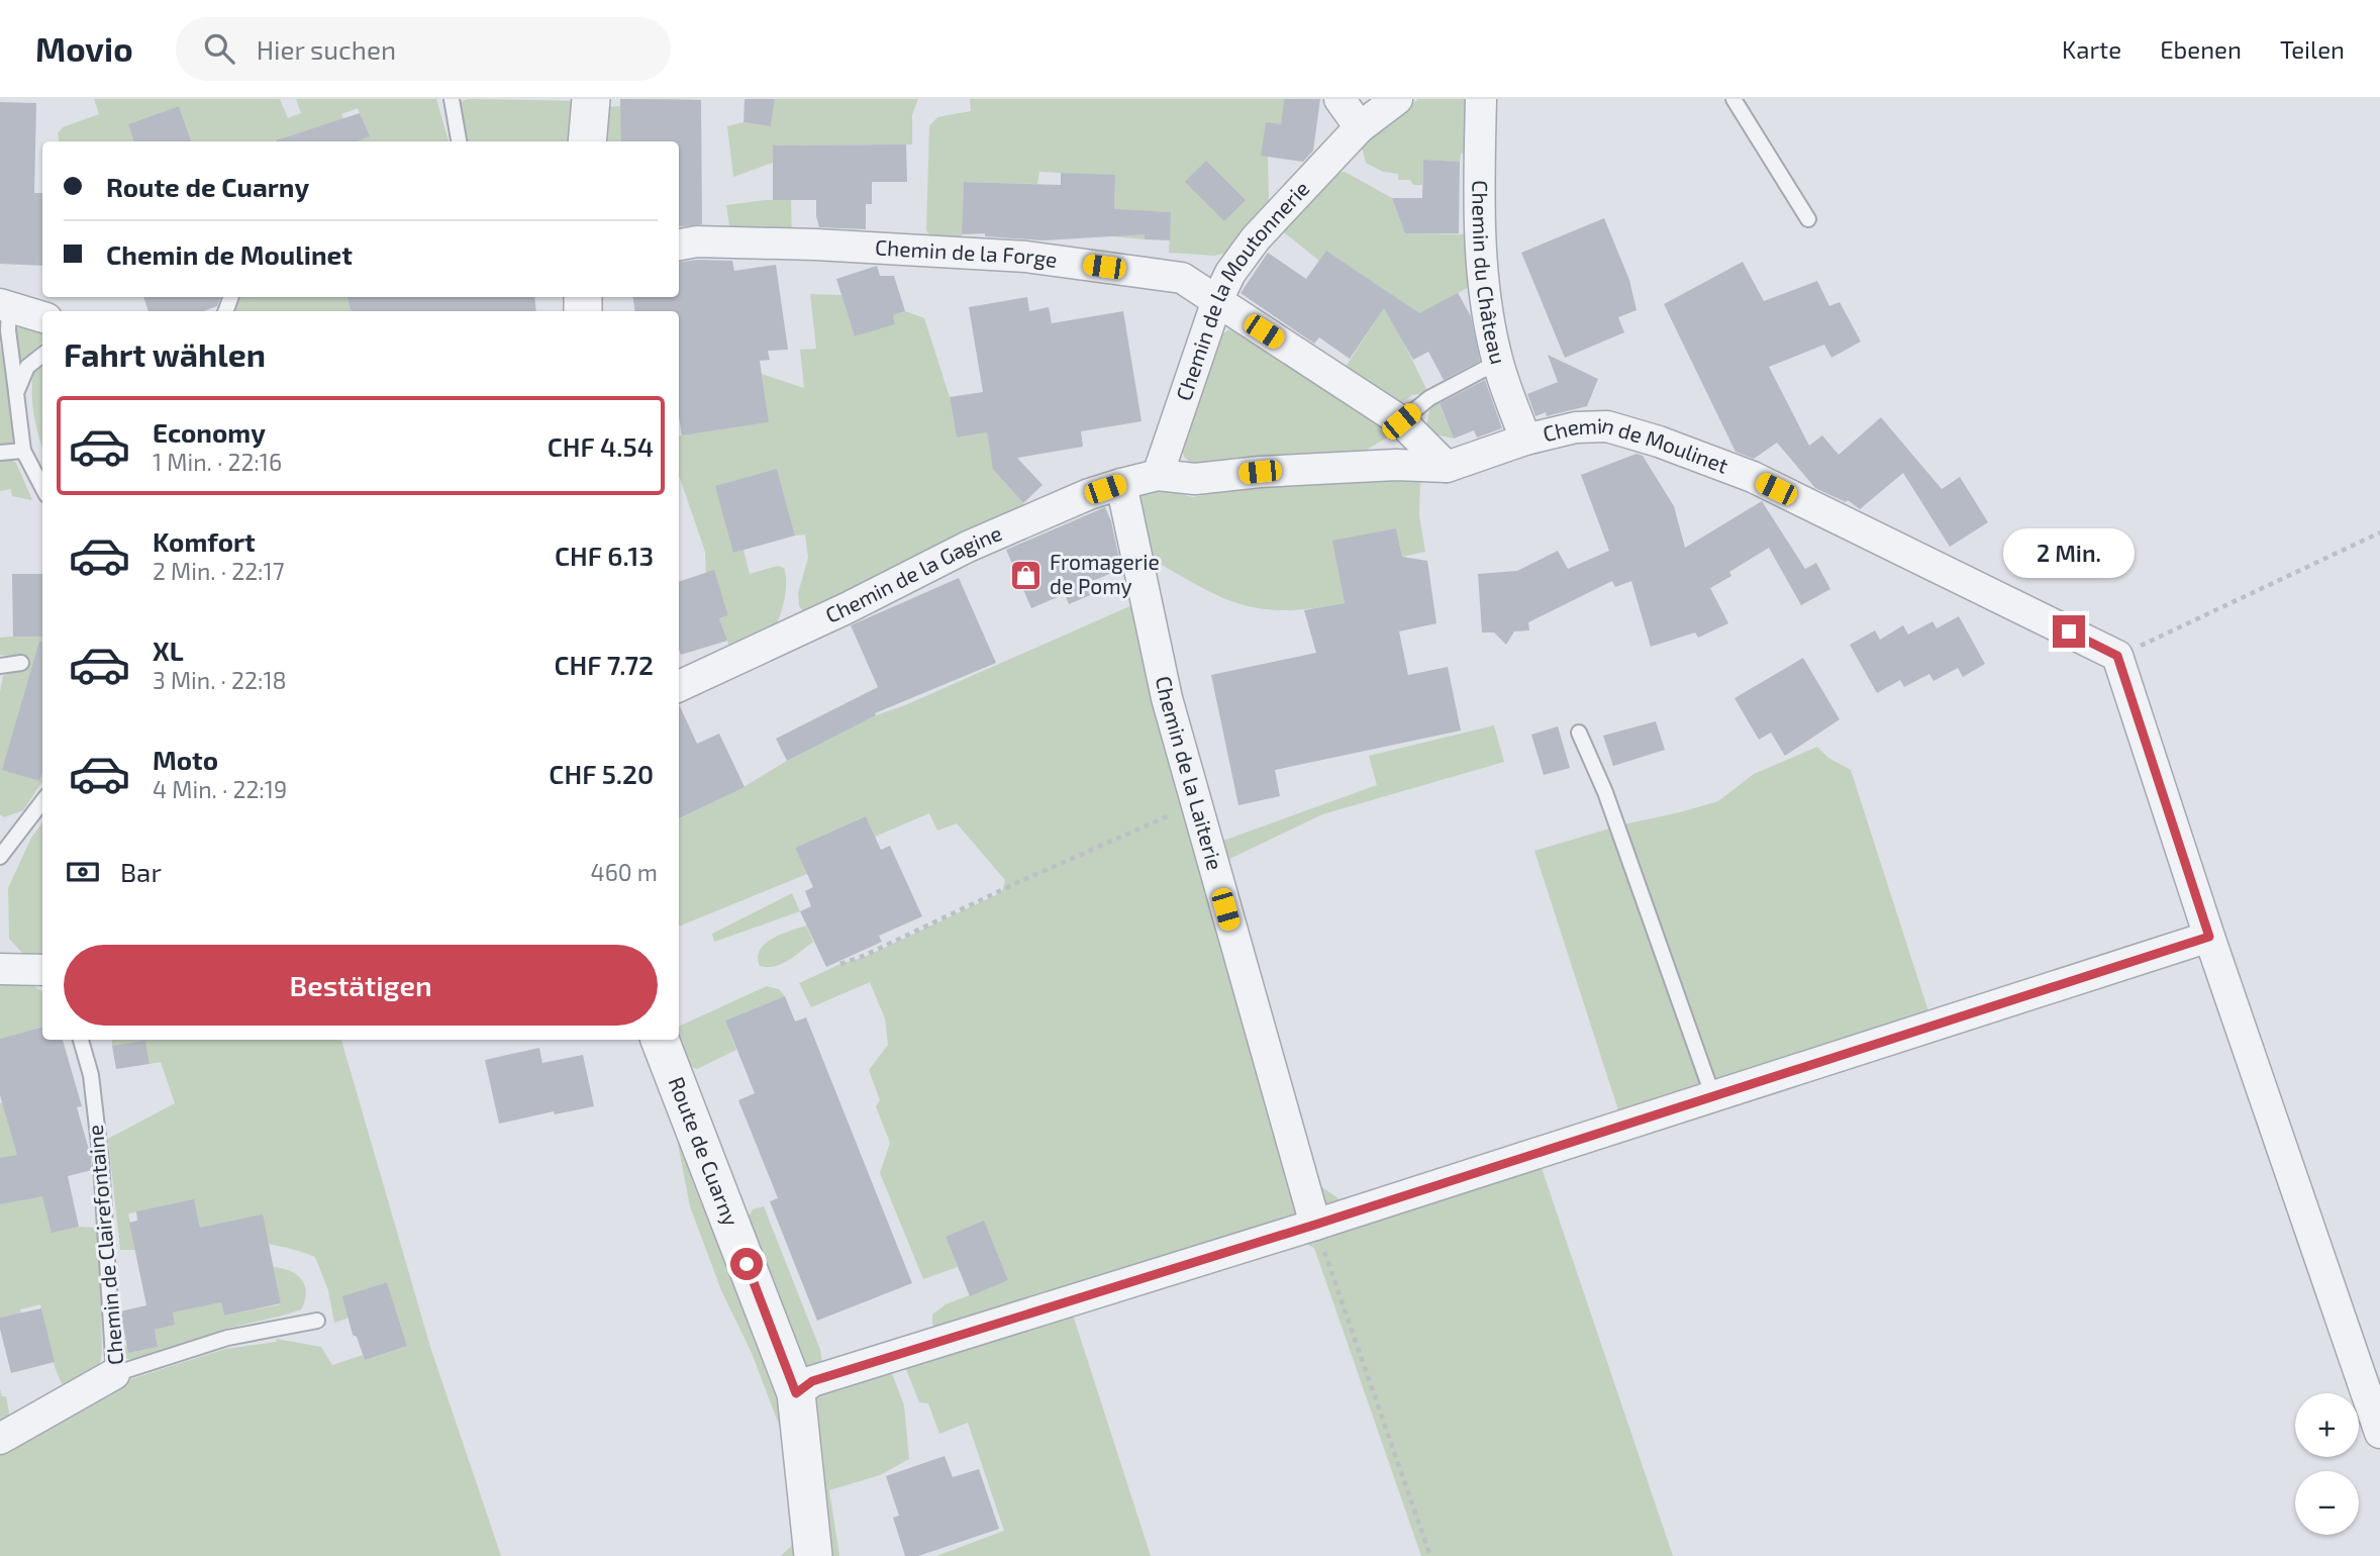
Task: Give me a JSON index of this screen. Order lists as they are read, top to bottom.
{
  "streets": {
    "street": [
      "Chemin de la Forge",
      "Chemin du Château",
      "Chemin de la Moutonnerie",
      "Chemin de Moulinet",
      "Chemin de la Gagine",
      "Chemin de la Laiterie",
      "Route de Cuarny"
    ],
    "lane": ["Chemin de Clairefontaine"]
  },
  "crossings": [
    ["Chemin de la Forge", "Chemin de la Moutonnerie"],
    ["Chemin de la Forge", "Chemin de Moulinet"],
    ["Chemin du Château", "Chemin de Moulinet"],
    ["Chemin de la Moutonnerie", "Chemin de Moulinet"],
    ["Chemin de la Moutonnerie", "Chemin de la Gagine"],
    ["Chemin de Moulinet", "Chemin de la Gagine"],
    ["Chemin de la Gagine", "Chemin de la Laiterie"]
  ],
  "places": {
    "shop": ["Fromagerie de Pomy"]
  },
  "page": {
    "header": "Movio",
    "search": "Hier suchen",
    "nav": ["Karte", "Ebenen", "Teilen"],
    "banner": ["Route de Cuarny", "Chemin de Moulinet"],
    "heading": "Fahrt wählen",
    "list": [
      {
        "name": "Economy",
        "note": "1 Min. · 22:16",
        "value": "CHF 4.54"
      },
      {
        "name": "Komfort",
        "note": "2 Min. · 22:17",
        "value": "CHF 6.13"
      },
      {
        "name": "XL",
        "note": "3 Min. · 22:18",
        "value": "CHF 7.72"
      },
      {
        "name": "Moto",
        "note": "4 Min. · 22:19",
        "value": "CHF 5.20"
      }
    ],
    "bubble": "2 Min.",
    "pay": ["Bar", "460 m"],
    "buttons": "Bestätigen",
    "map_buttons": ["+", "−"]
  }
}
